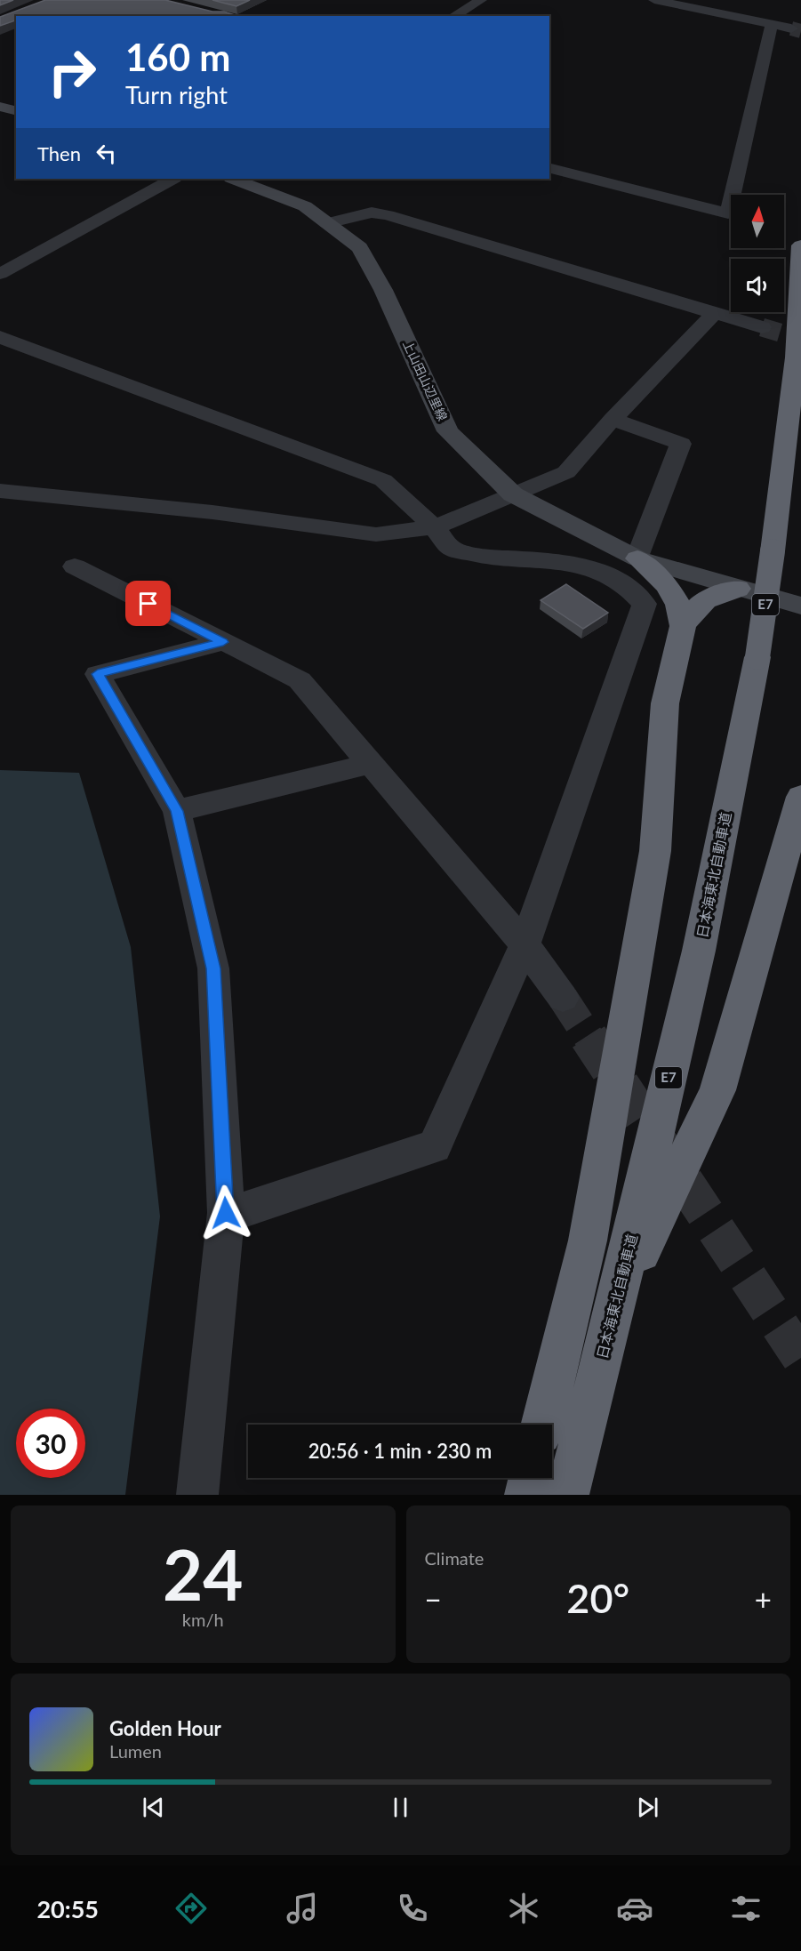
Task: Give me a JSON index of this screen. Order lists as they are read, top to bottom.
{
  "streets": {
    "highway": ["E7", "日本海東北自動車道"],
    "main road": ["上山田山辺里線"]
  },
  "north": "top",
  "page": {
    "turn": ["160 m", "Turn right"],
    "then": "Then",
    "limit": "30",
    "trip": "20:56 · 1 min · 230 m",
    "tile": [
      ["24", "km/h"],
      "Climate"
    ],
    "heat": ["−", "20°", "+"],
    "song": ["Golden Hour", "Lumen"],
    "tabs": "20:55"
  }
}
